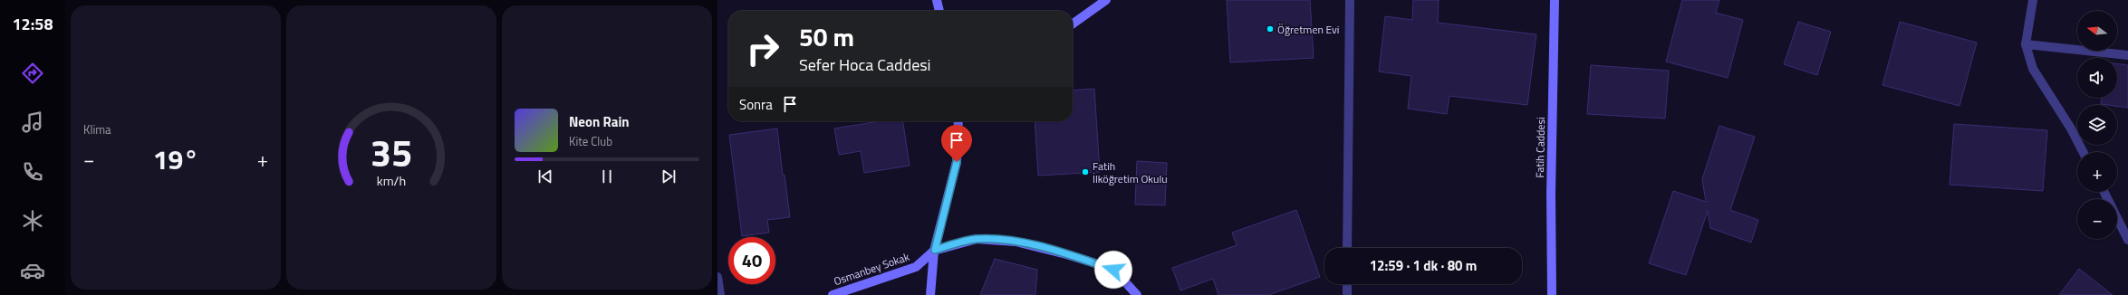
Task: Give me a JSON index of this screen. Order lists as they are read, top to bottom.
{
  "streets": {
    "street": ["Fatih Caddesi", "Osmanbey Sokak"]
  },
  "places": ["Öğretmen Evi", "Fatih İlköğretim Okulu"],
  "north": "left",
  "page": {
    "tabs": "12:58",
    "tile": "Klima",
    "map_buttons": ["+", "−"],
    "turn": ["50 m", "Sefer Hoca Caddesi"],
    "then": "Sonra",
    "song": ["Neon Rain", "Kite Club"],
    "heat": ["−", "19°", "+"],
    "limit": "40",
    "trip": "12:59 · 1 dk · 80 m",
    "gauge": ["35", "km/h"]
  }
}
